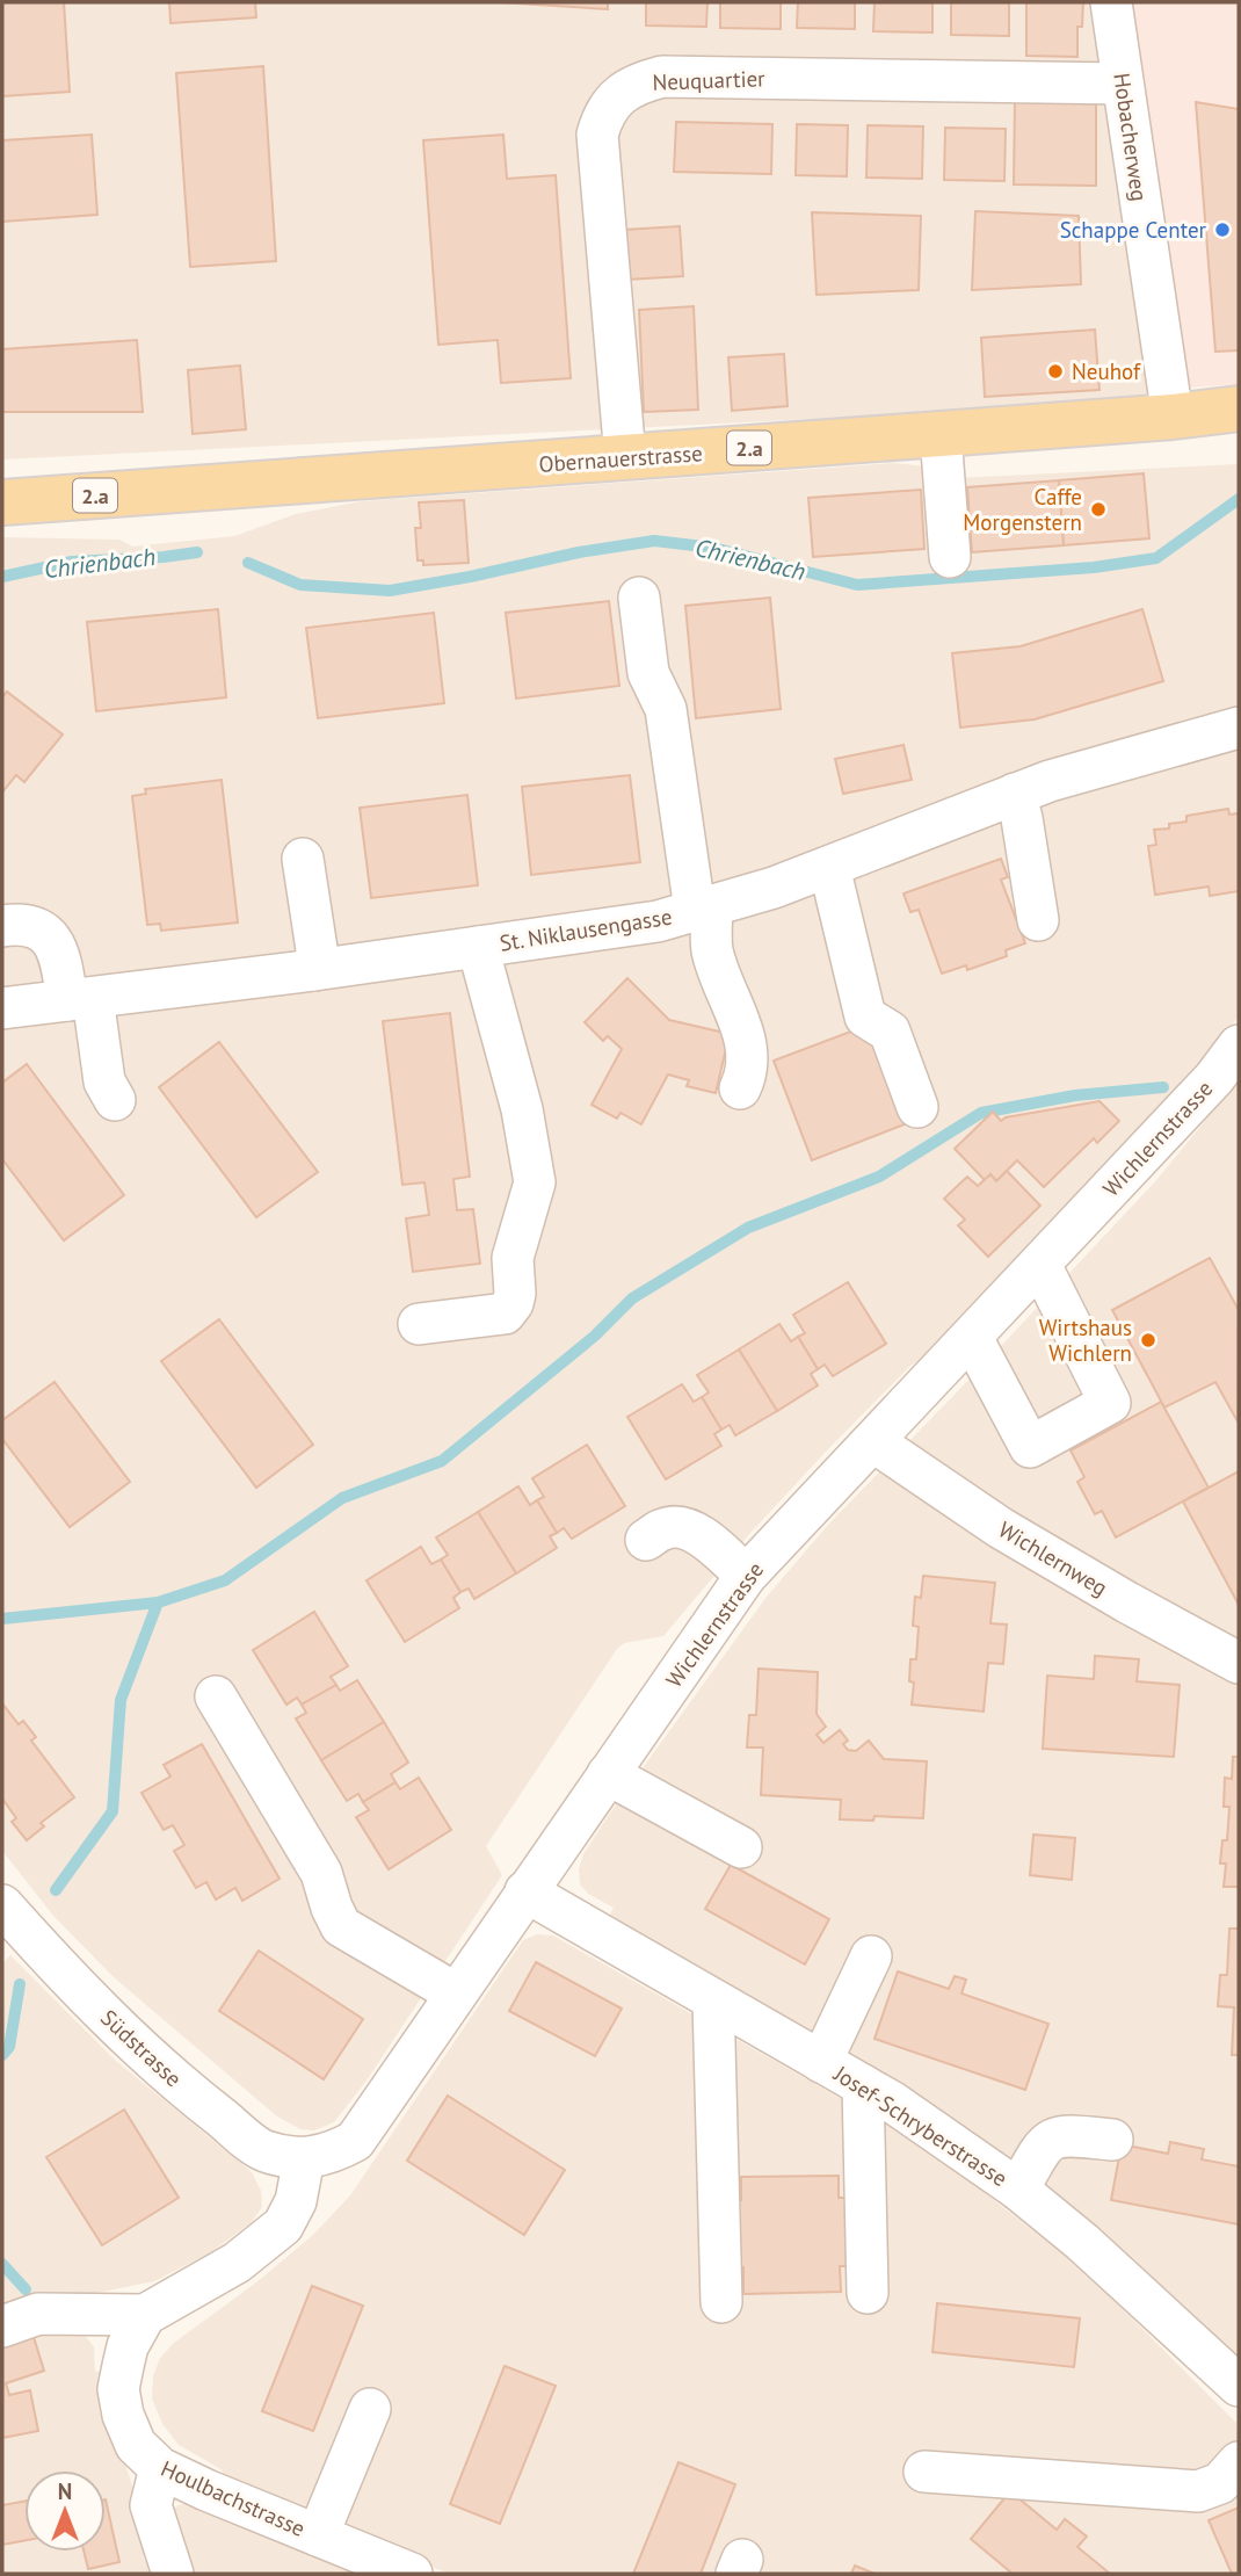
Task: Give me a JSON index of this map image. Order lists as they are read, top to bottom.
{
  "streets": {
    "main road": ["2.a", "Obernauerstrasse"],
    "street": [
      "Neuquartier",
      "Hobacherweg",
      "St. Niklausengasse",
      "Wichlernstrasse",
      "Wichlernweg",
      "Südstrasse",
      "Josef-Schryberstrasse",
      "Houlbachstrasse"
    ]
  },
  "crossings": [
    ["Neuquartier", "Hobacherweg"],
    ["Neuquartier", "Obernauerstrasse"],
    ["Hobacherweg", "Obernauerstrasse"],
    ["Wichlernstrasse", "Wichlernweg"],
    ["Wichlernstrasse", "Südstrasse"],
    ["Wichlernstrasse", "Josef-Schryberstrasse"]
  ],
  "water": ["Chrienbach"],
  "places": [
    "Schappe Center",
    "Neuhof",
    "Caffe Morgenstern",
    "Wirtshaus Wichlern"
  ],
  "north": "top"
}
